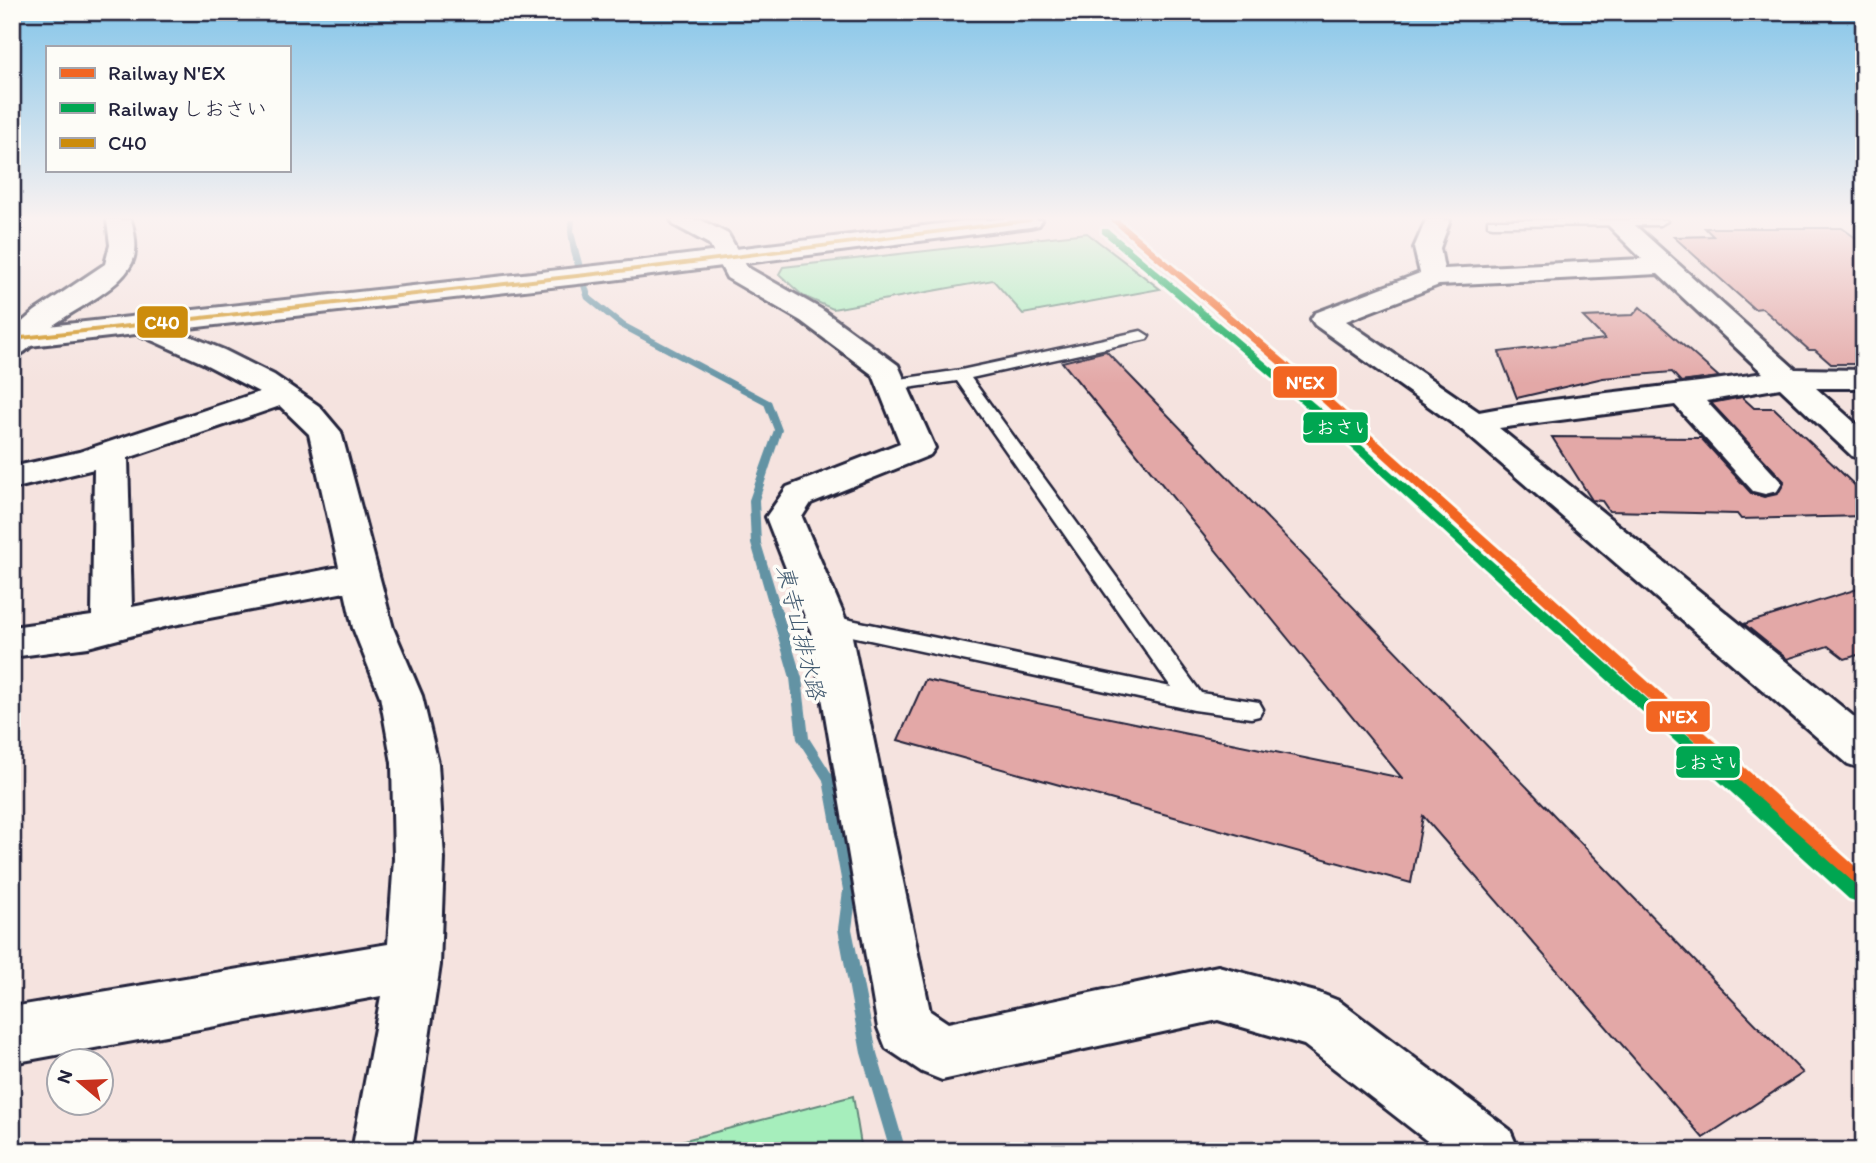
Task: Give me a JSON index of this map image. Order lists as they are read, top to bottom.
{
  "water": ["東寺山排水路"],
  "lines": ["rail line N'EX", "rail line しおさい", "transit line C40"],
  "legend": ["Railway N'EX", "Railway しおさい", "C40"],
  "north": "left"
}
